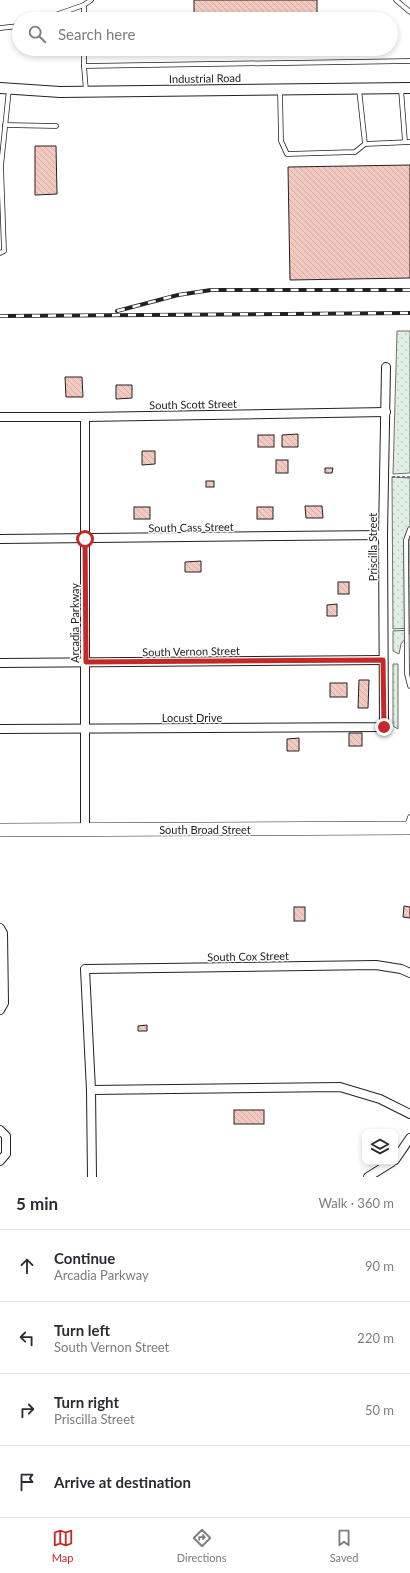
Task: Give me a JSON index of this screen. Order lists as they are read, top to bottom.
{
  "streets": {
    "main road": ["South Broad Street"],
    "street": [
      "Industrial Road",
      "South Scott Street",
      "South Cass Street",
      "Priscilla Street",
      "Arcadia Parkway",
      "South Vernon Street",
      "Locust Drive",
      "South Cox Street"
    ]
  },
  "crossings": [
    ["South Scott Street", "Priscilla Street"],
    ["South Scott Street", "Arcadia Parkway"],
    ["South Cass Street", "Priscilla Street"],
    ["South Cass Street", "Arcadia Parkway"],
    ["Priscilla Street", "South Vernon Street"],
    ["Priscilla Street", "Locust Drive"],
    ["Arcadia Parkway", "South Vernon Street"],
    ["Arcadia Parkway", "Locust Drive"],
    ["Arcadia Parkway", "South Broad Street"]
  ],
  "page": {
    "search": "Search here",
    "heading": ["5 min", "Walk · 360 m"],
    "list": [
      ["Continue", "Arcadia Parkway", "90 m"],
      ["Turn left", "South Vernon Street", "220 m"],
      ["Turn right", "Priscilla Street", "50 m"],
      "Arrive at destination"
    ],
    "nav": ["Map", "Directions", "Saved"]
  }
}
